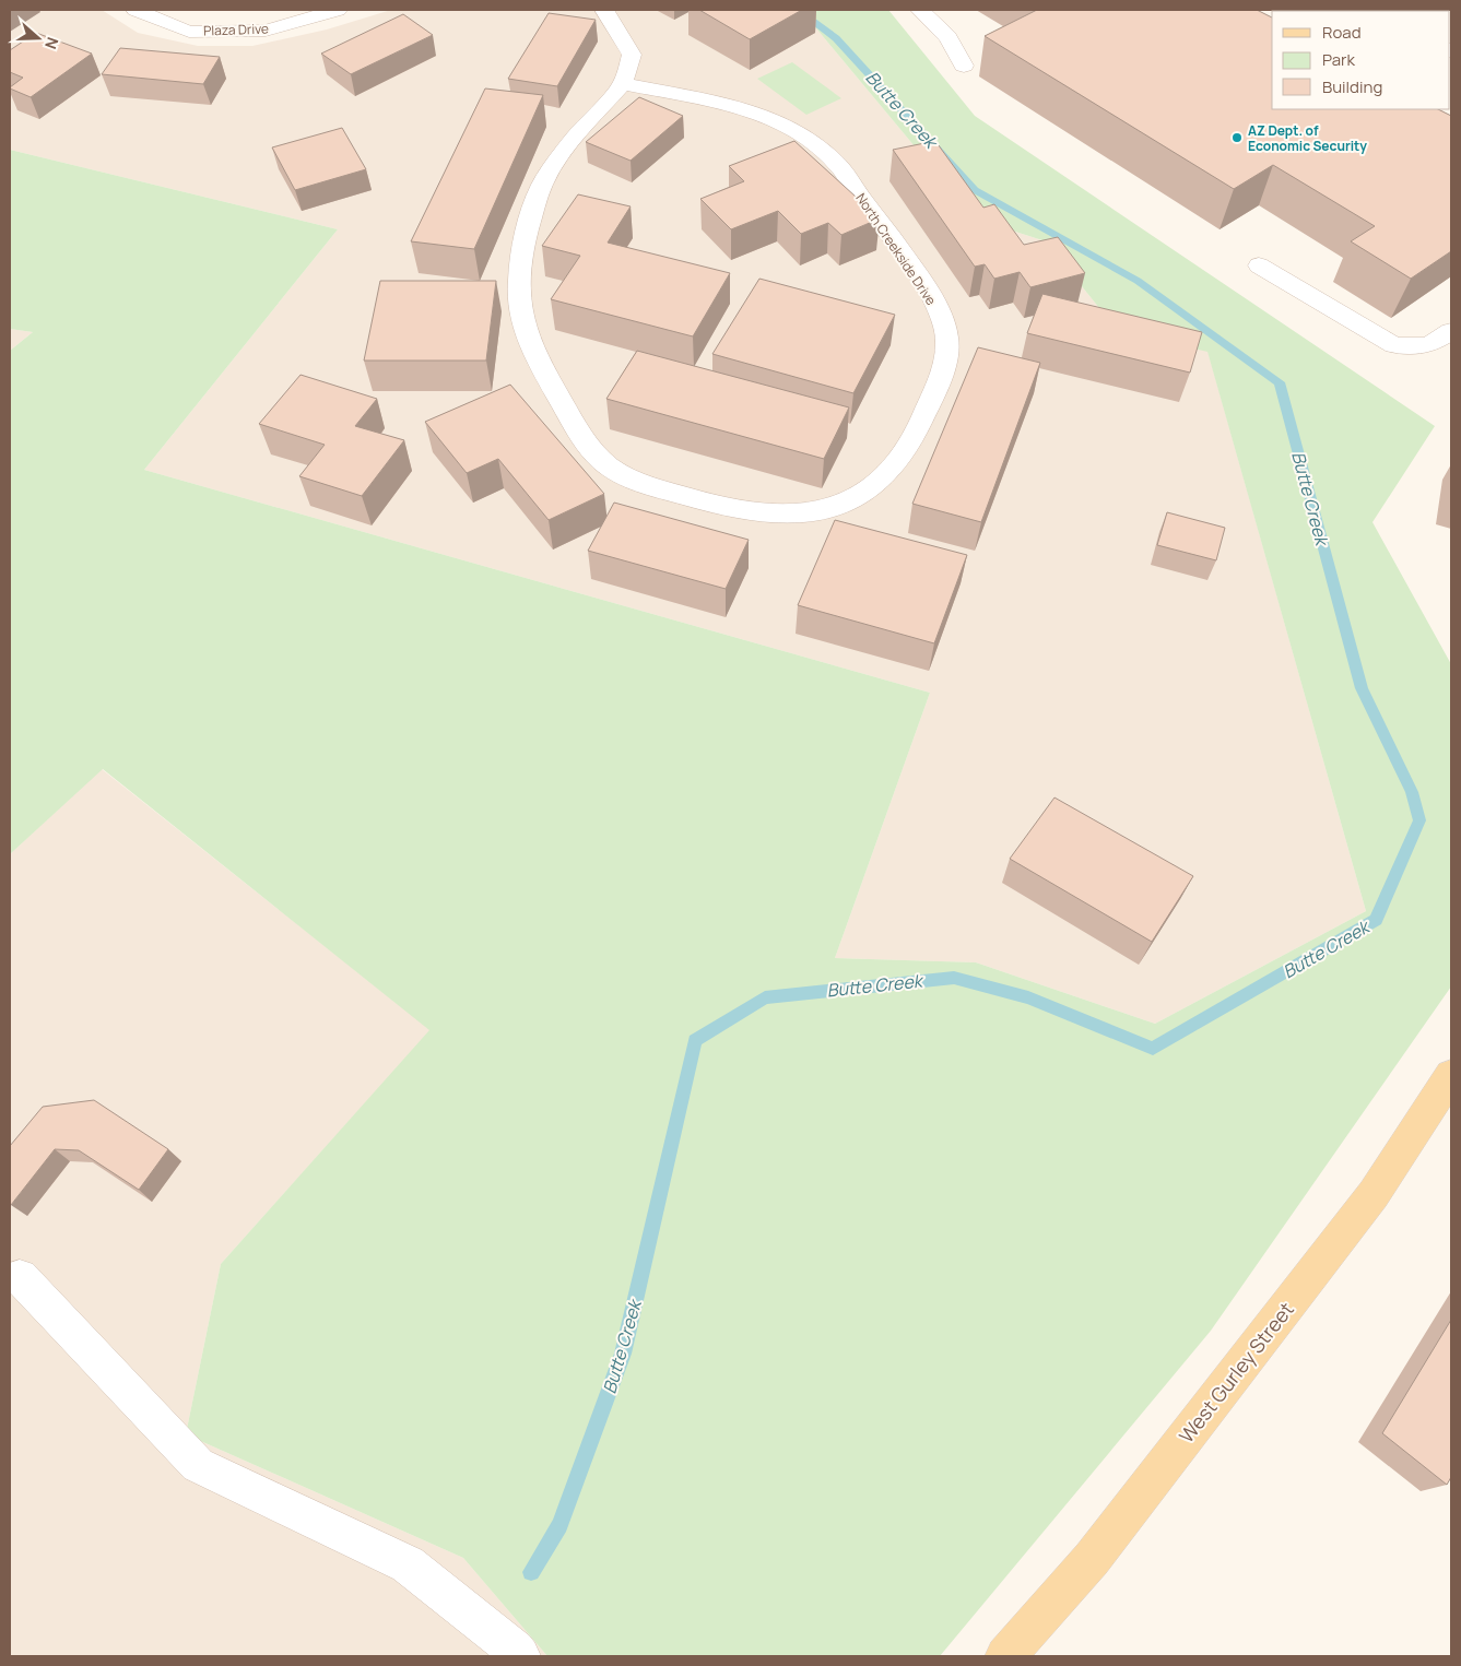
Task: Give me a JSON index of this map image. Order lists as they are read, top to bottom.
{
  "streets": {
    "main road": ["West Gurley Street"],
    "street": ["Plaza Drive", "North Creekside Drive"]
  },
  "water": ["Butte Creek"],
  "places": ["AZ Dept. of Economic Security"],
  "legend": ["Road", "Park", "Building"],
  "north": "right"
}
